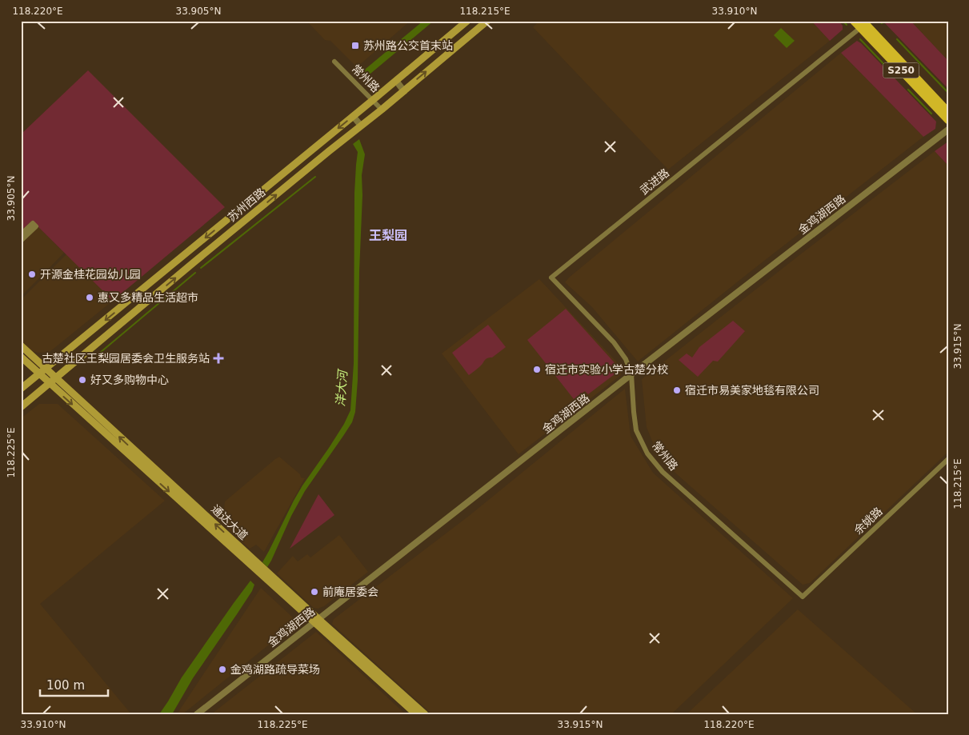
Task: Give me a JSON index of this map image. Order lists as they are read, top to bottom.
{
  "streets": {
    "main road": ["S250", "苏州西路", "通达大道"],
    "street": [
      "常州路",
      "武进路",
      "金鸡湖西路",
      "余姚路"
    ]
  },
  "crossings": [
    ["S250", "武进路"],
    ["常州路", "武进路"],
    ["常州路", "苏州西路"],
    ["常州路", "金鸡湖西路"],
    ["常州路", "余姚路"],
    ["苏州西路", "通达大道"],
    ["金鸡湖西路", "通达大道"]
  ],
  "districts": ["王梨园"],
  "water": ["洋大河"],
  "places": {
    "transit": ["苏州路公交首末站"],
    "other": [
      "开源金桂花园幼儿园",
      "惠又多精品生活超市",
      "宿迁市实验小学古楚分校",
      "好又多购物中心",
      "宿迁市易美家地毯有限公司",
      "前庵居委会",
      "金鸡湖路疏导菜场"
    ],
    "health": ["古楚社区王梨园居委会卫生服务站"]
  },
  "scale_bar": "100 m",
  "coordinates": [
    "118.220°E",
    "33.905°N",
    "118.215°E",
    "33.910°N",
    "33.915°N",
    "118.225°E"
  ]
}
